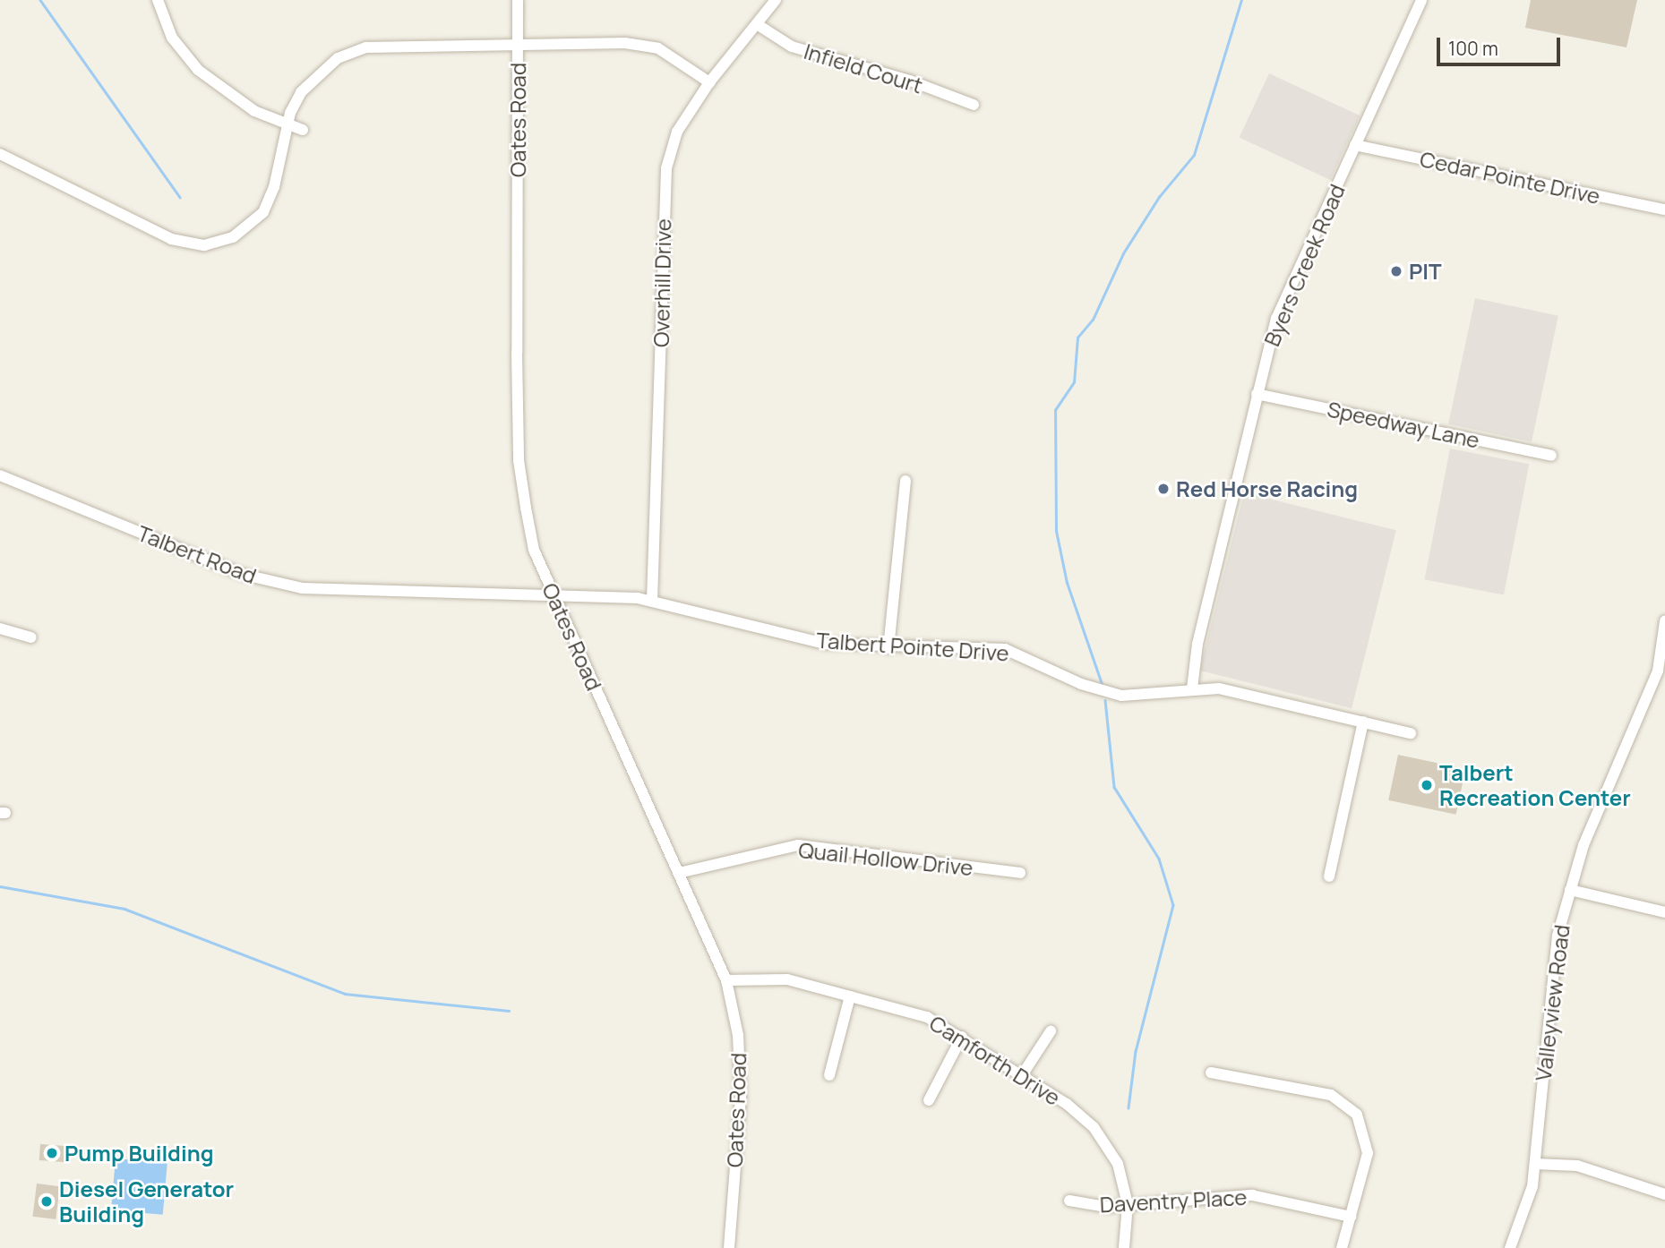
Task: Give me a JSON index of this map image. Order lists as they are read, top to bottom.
{
  "streets": {
    "street": [
      "Infield Court",
      "Oates Road",
      "Cedar Pointe Drive",
      "Byers Creek Road",
      "Overhill Drive",
      "Speedway Lane",
      "Talbert Road",
      "Talbert Pointe Drive",
      "Quail Hollow Drive",
      "Valleyview Road",
      "Camforth Drive",
      "Daventry Place"
    ]
  },
  "crossings": [
    ["Infield Court", "Overhill Drive"],
    ["Oates Road", "Talbert Road"],
    ["Oates Road", "Talbert Pointe Drive"],
    ["Oates Road", "Quail Hollow Drive"],
    ["Oates Road", "Camforth Drive"],
    ["Cedar Pointe Drive", "Byers Creek Road"],
    ["Byers Creek Road", "Speedway Lane"],
    ["Byers Creek Road", "Talbert Pointe Drive"],
    ["Overhill Drive", "Talbert Pointe Drive"],
    ["Talbert Road", "Talbert Pointe Drive"],
    ["Camforth Drive", "Daventry Place"]
  ],
  "places": [
    "PIT",
    "Red Horse Racing",
    "Talbert Recreation Center",
    "Pump Building",
    "Diesel Generator Building"
  ],
  "scale_bar": "100 m"
}
